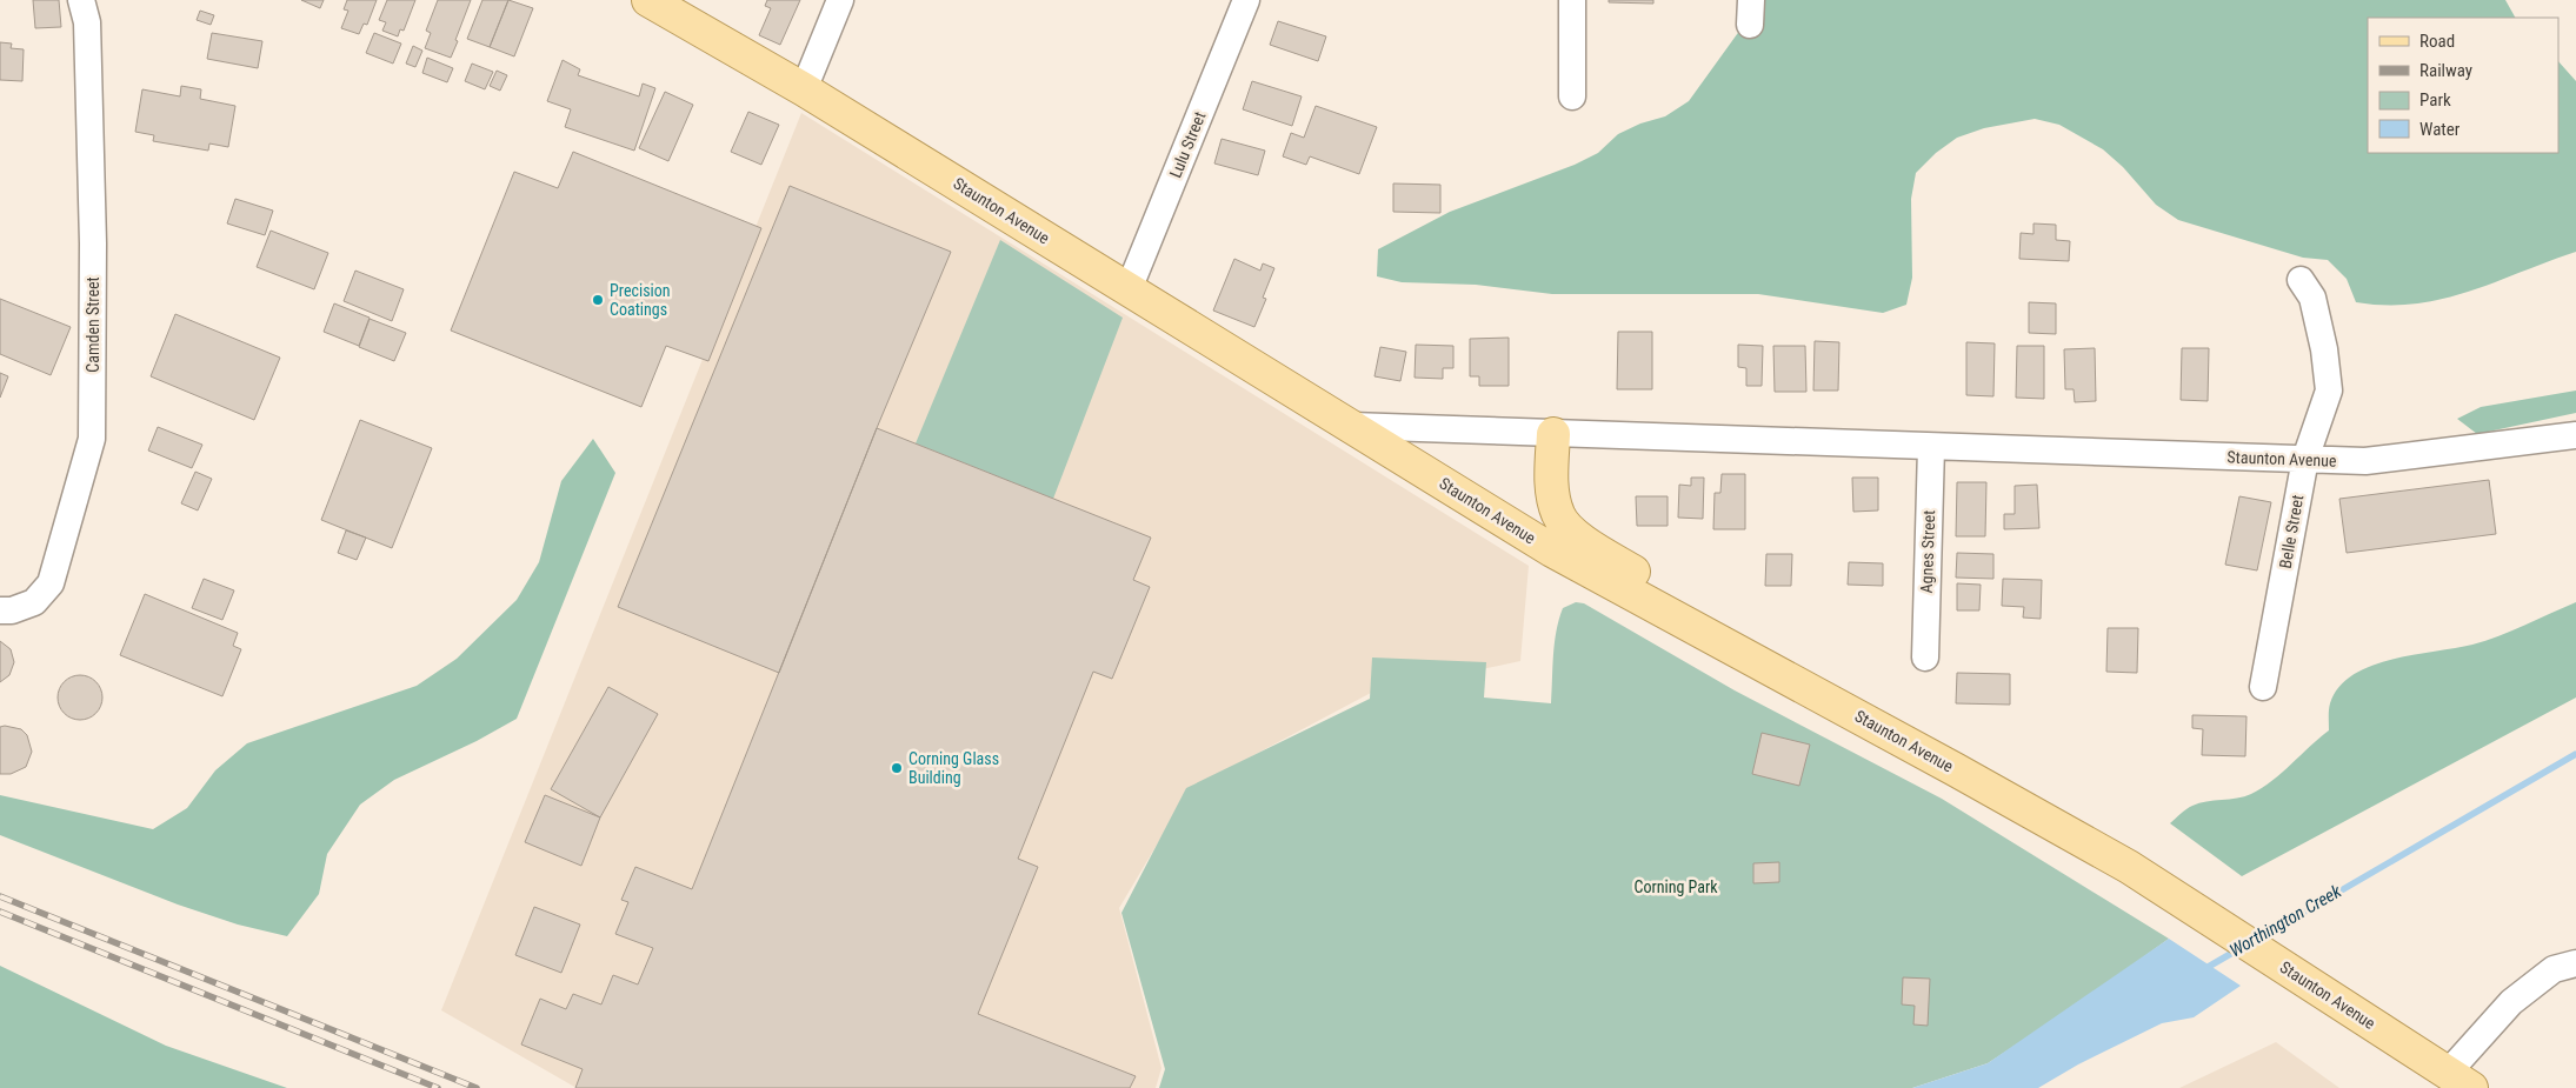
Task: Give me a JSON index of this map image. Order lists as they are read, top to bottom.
{
  "streets": {
    "main road": ["Staunton Avenue"],
    "street": [
      "Lulu Street",
      "Camden Street",
      "Belle Street",
      "Agnes Street"
    ]
  },
  "crossings": [
    ["Lulu Street", "Staunton Avenue"],
    ["Staunton Avenue", "Belle Street"],
    ["Staunton Avenue", "Agnes Street"]
  ],
  "water": ["Worthington Creek"],
  "parks": ["Corning Park"],
  "places": ["Precision Coatings", "Corning Glass Building"],
  "legend": [
    "Road",
    "Railway",
    "Park",
    "Water"
  ]
}
